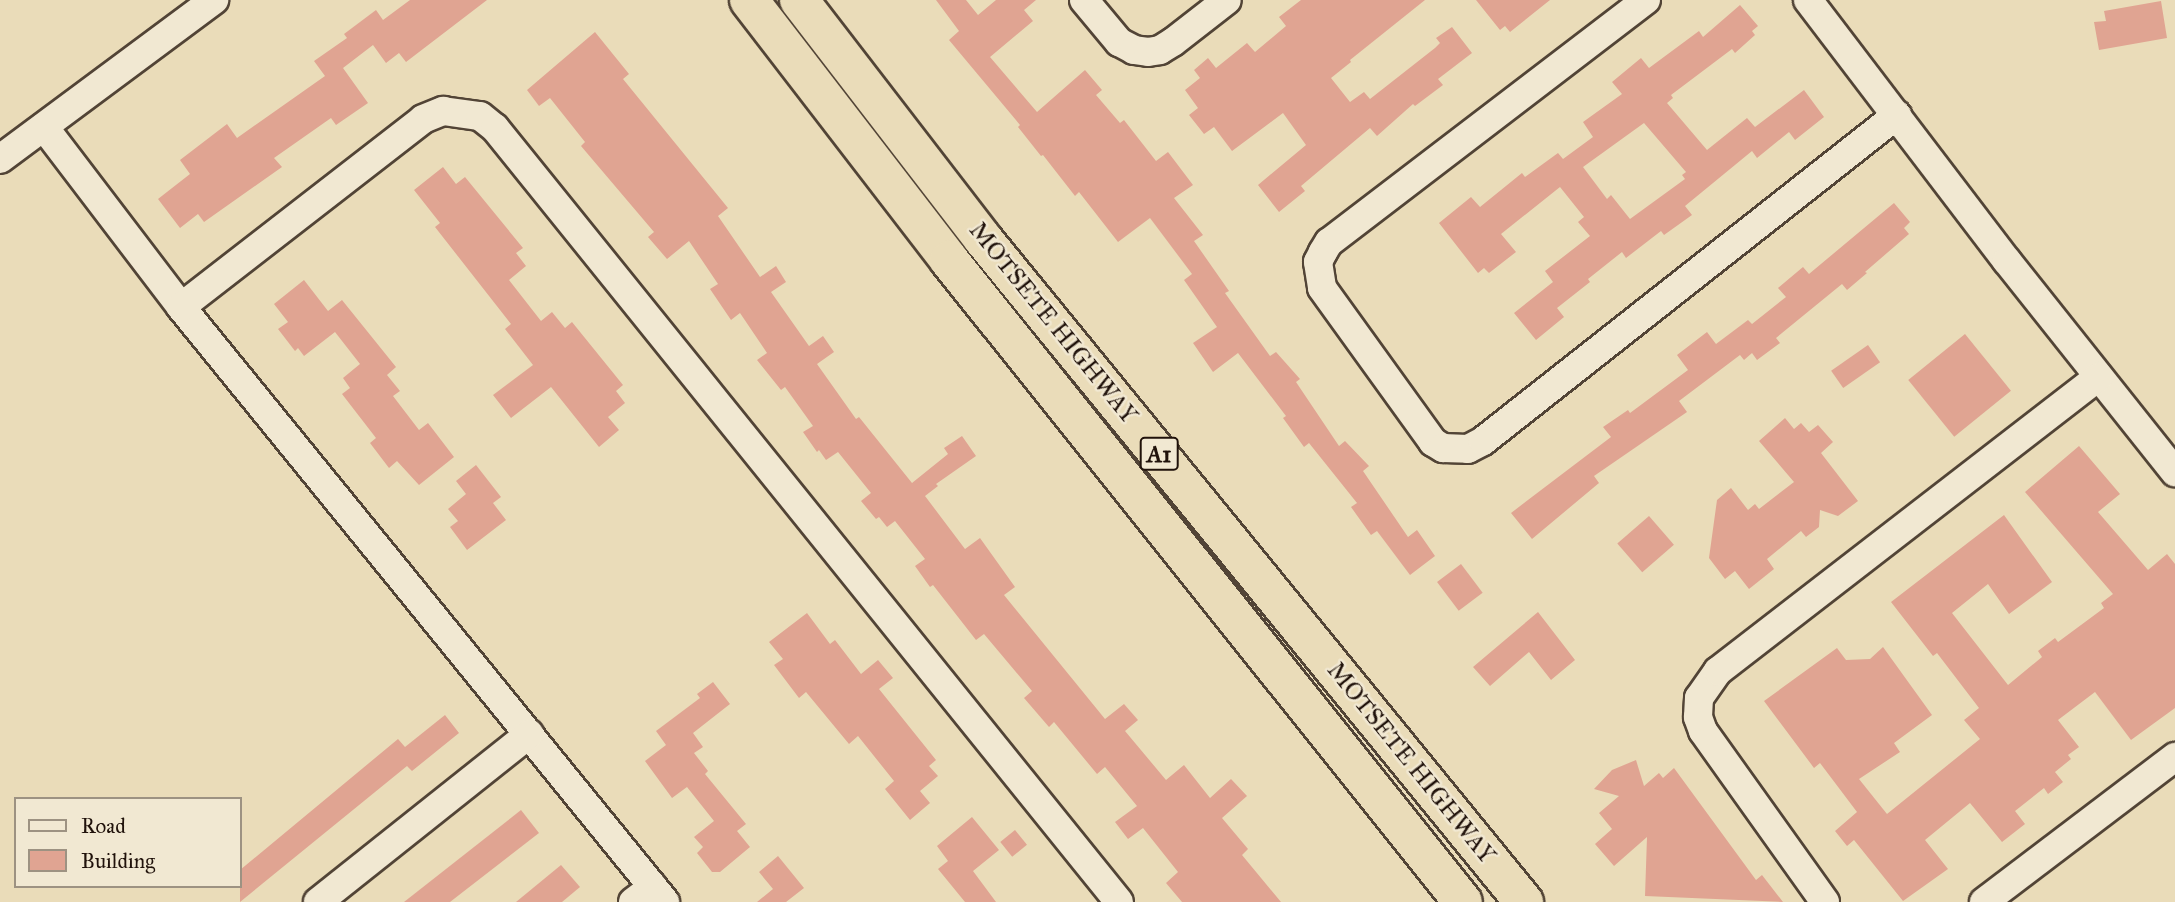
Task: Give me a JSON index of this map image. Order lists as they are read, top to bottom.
{
  "streets": {
    "highway": ["MOTSETE HIGHWAY", "A1"]
  },
  "legend": ["Road", "Building"]
}
